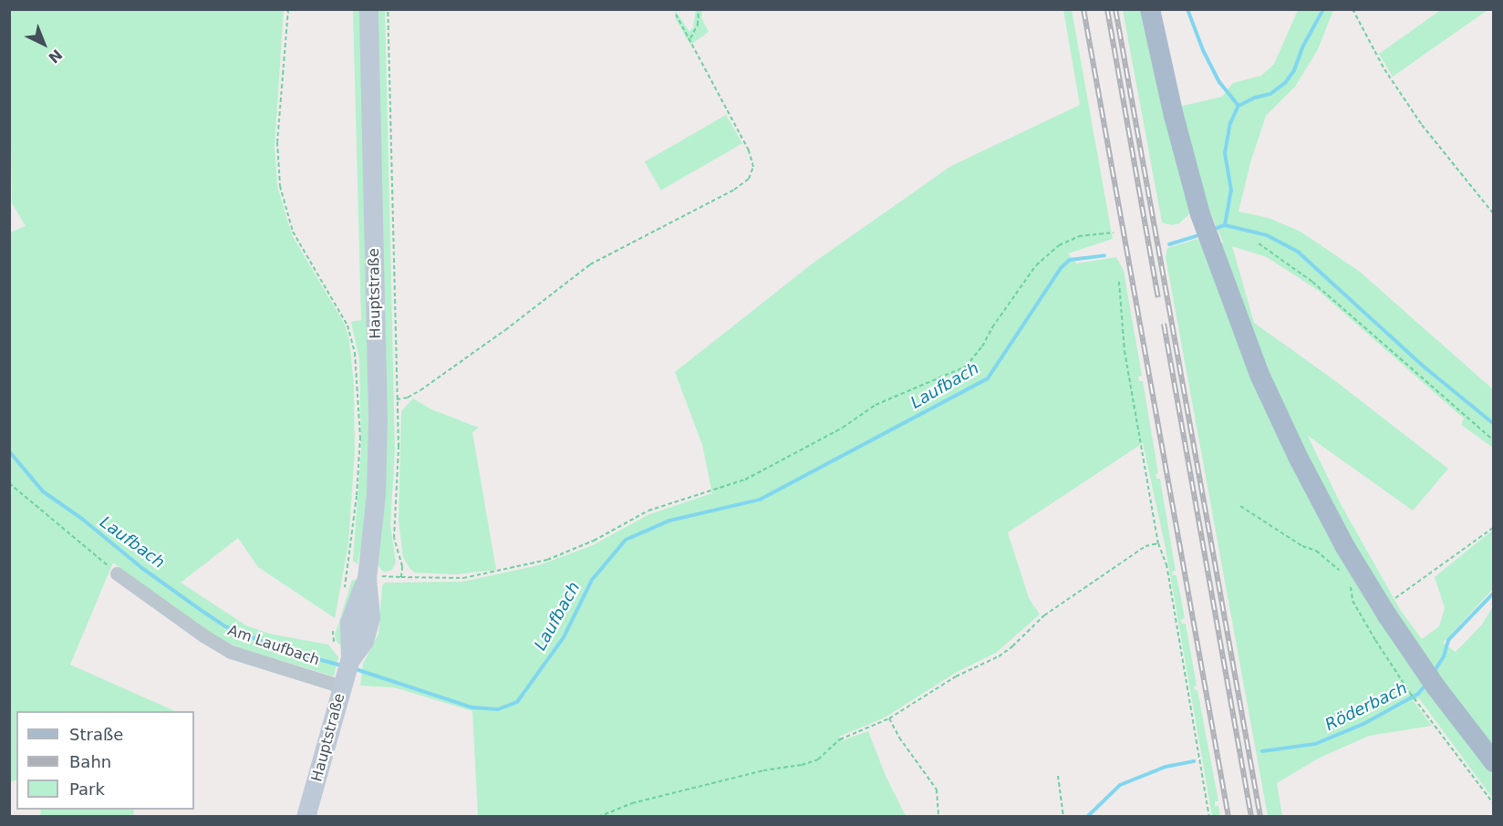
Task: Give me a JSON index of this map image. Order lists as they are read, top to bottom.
{
  "streets": {
    "street": ["Hauptstraße", "Am Laufbach"]
  },
  "crossings": [
    ["Hauptstraße", "Am Laufbach"]
  ],
  "water": ["Laufbach", "Röderbach"],
  "legend": ["Straße", "Bahn", "Park"],
  "north": "bottom right"
}
